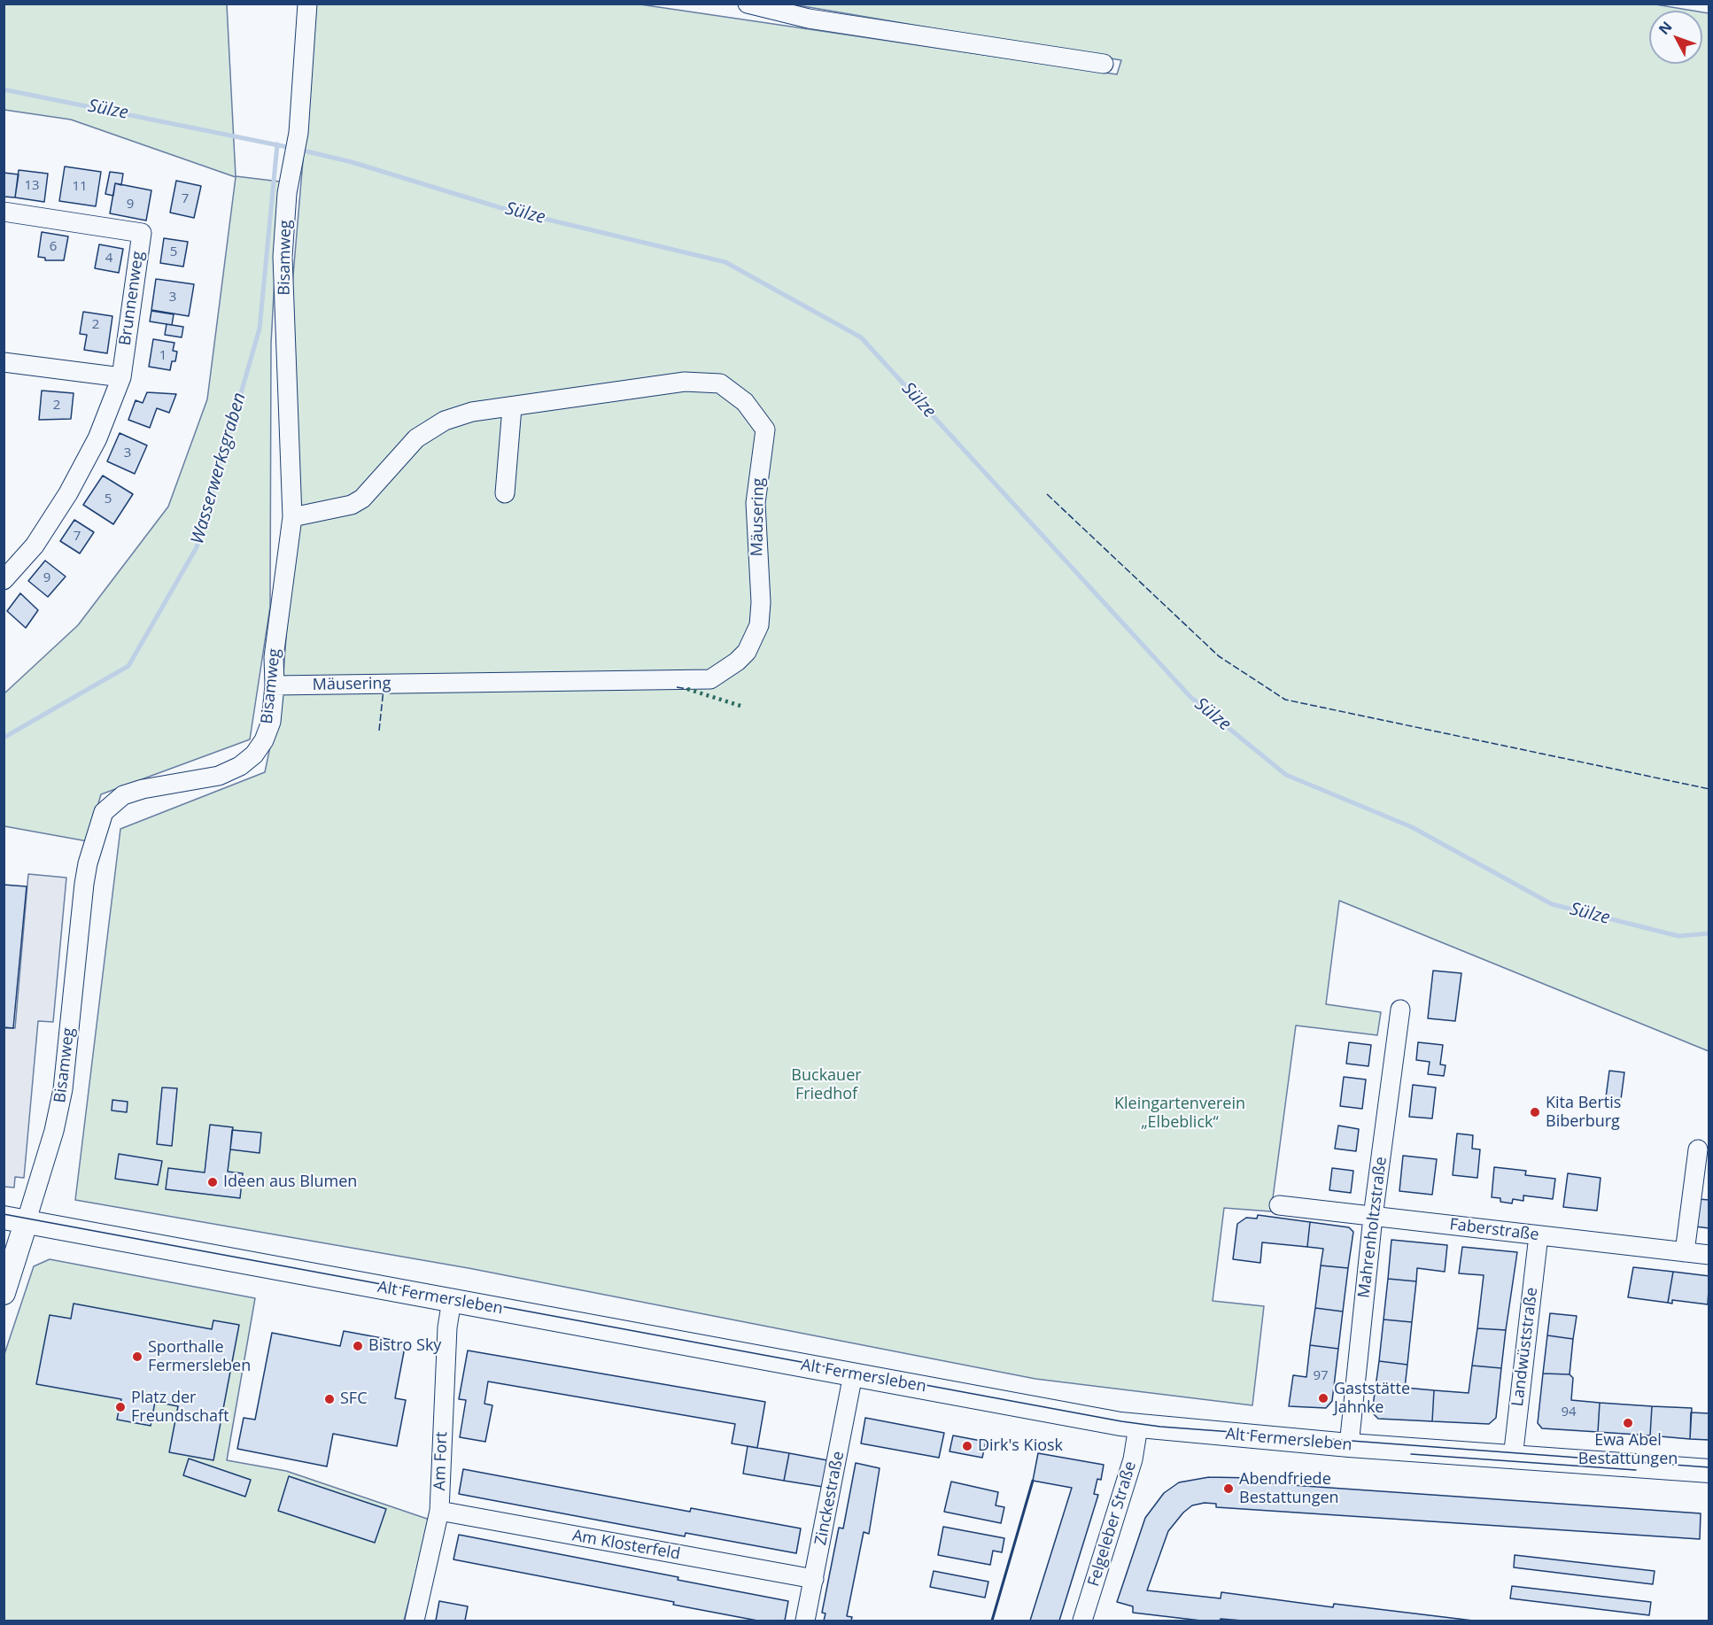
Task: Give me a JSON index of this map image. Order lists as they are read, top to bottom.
{
  "streets": {
    "main road": ["Alt Fermersleben"],
    "street": [
      "Bisamweg",
      "Brunnenweg",
      "Mäusering",
      "Mahrenholtzstraße",
      "Faberstraße",
      "Landwüststraße",
      "Am Fort",
      "Zinckestraße",
      "Felgeleber Straße",
      "Am Klosterfeld"
    ]
  },
  "crossings": [
    ["Bisamweg", "Mäusering"],
    ["Bisamweg", "Alt Fermersleben"],
    ["Mahrenholtzstraße", "Faberstraße"],
    ["Mahrenholtzstraße", "Alt Fermersleben"],
    ["Faberstraße", "Landwüststraße"],
    ["Alt Fermersleben", "Landwüststraße"],
    ["Alt Fermersleben", "Am Fort"],
    ["Alt Fermersleben", "Zinckestraße"],
    ["Alt Fermersleben", "Felgeleber Straße"],
    ["Am Fort", "Am Klosterfeld"],
    ["Zinckestraße", "Am Klosterfeld"]
  ],
  "water": ["Sülze", "Wasserwerksgraben"],
  "parks": ["Buckauer Friedhof", "Kleingartenverein „Elbeblick“"],
  "places": [
    "Kita Bertis Biberburg",
    "Ideen aus Blumen",
    "Bistro Sky",
    "Sporthalle Fermersleben",
    "Gaststätte Jahnke",
    "SFC",
    "Platz der Freundschaft",
    "Ewa Abel Bestattungen",
    "Dirk's Kiosk",
    "Abendfriede Bestattungen"
  ],
  "house_numbers": [
    "13",
    "11",
    "7",
    "9",
    "6",
    "5",
    "4",
    "3",
    "2",
    "1",
    "2",
    "3",
    "5",
    "7",
    "9",
    "97",
    "94"
  ],
  "north": "top left"
}
